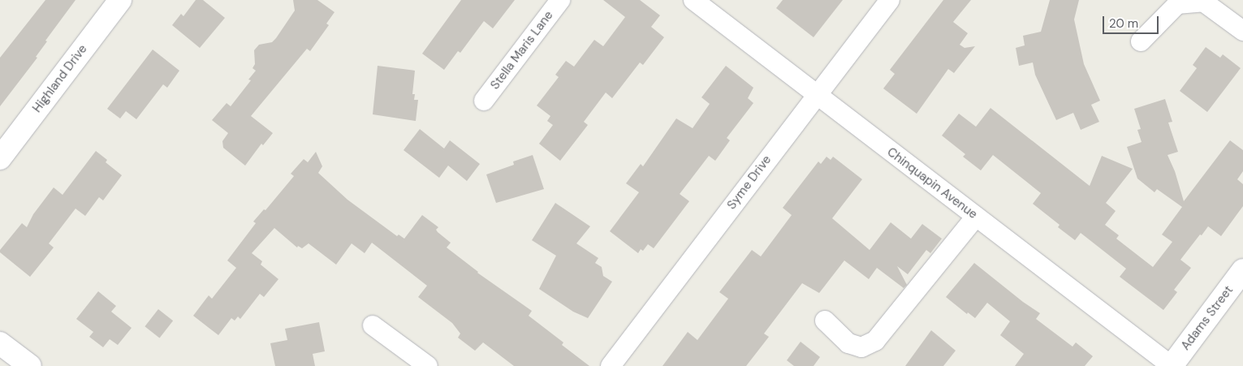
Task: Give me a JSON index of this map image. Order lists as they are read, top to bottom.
{
  "streets": {
    "street": [
      "Stella Maris Lane",
      "Highland Drive",
      "Syme Drive",
      "Chinquapin Avenue",
      "Adams Street"
    ]
  },
  "crossings": [
    ["Syme Drive", "Chinquapin Avenue"],
    ["Chinquapin Avenue", "Adams Street"]
  ],
  "scale_bar": "20 m"
}
